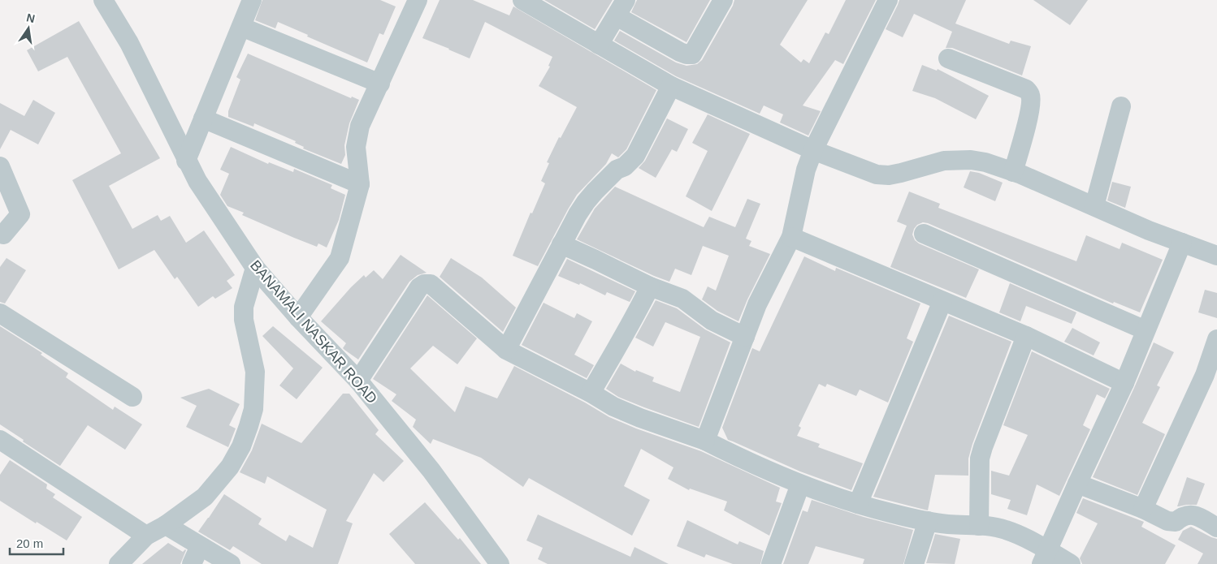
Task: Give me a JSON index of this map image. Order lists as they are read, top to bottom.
{
  "streets": {
    "street": ["BANAMALI NASKAR ROAD"]
  },
  "scale_bar": "20 m",
  "north": "top"
}
